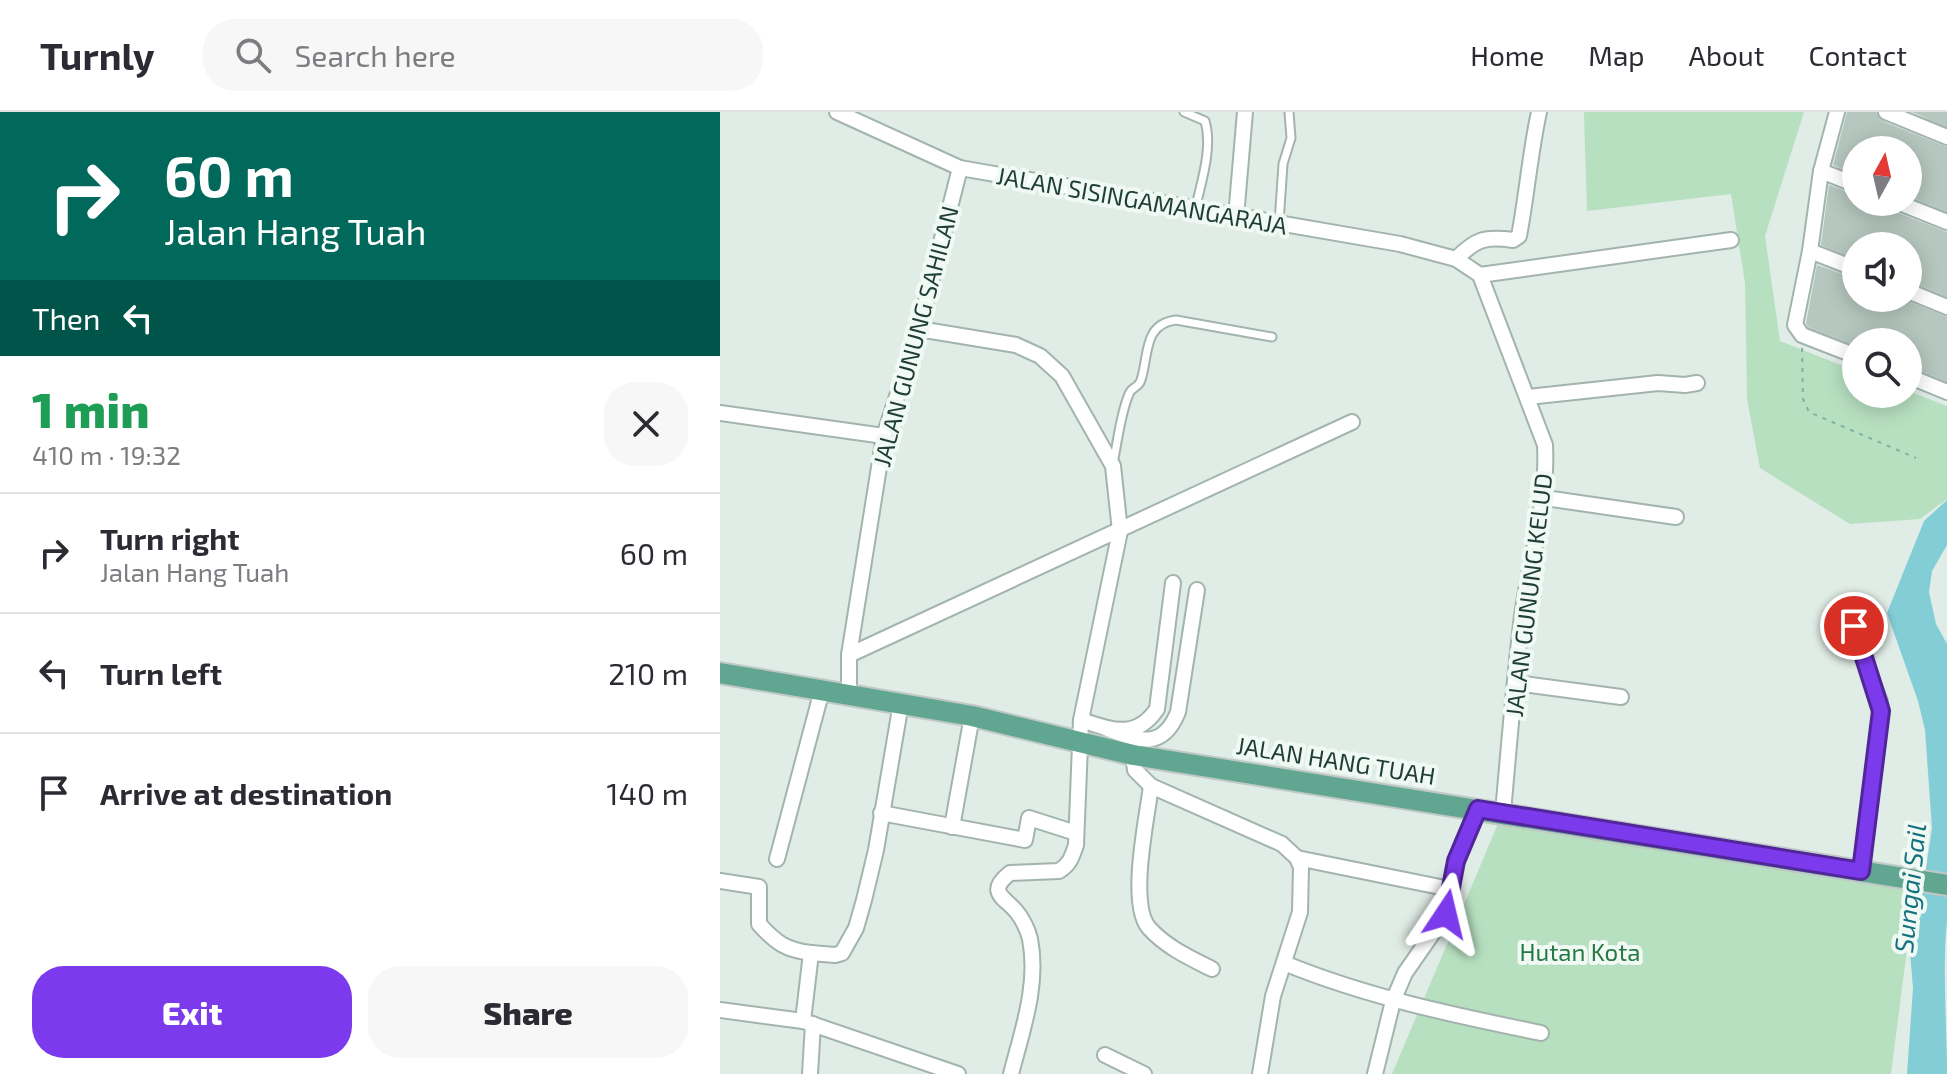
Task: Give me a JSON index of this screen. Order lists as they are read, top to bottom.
{
  "streets": {
    "main road": ["JALAN HANG TUAH"],
    "street": ["JALAN SISINGAMANGARAJA", "JALAN GUNUNG SAHILAN", "JALAN GUNUNG KELUD"]
  },
  "crossings": [
    ["JALAN SISINGAMANGARAJA", "JALAN GUNUNG SAHILAN"],
    ["JALAN GUNUNG SAHILAN", "JALAN HANG TUAH"],
    ["JALAN GUNUNG KELUD", "JALAN HANG TUAH"]
  ],
  "water": ["Sungai Sail"],
  "parks": ["Hutan Kota"],
  "north": "top",
  "page": {
    "header": "Turnly",
    "search": "Search here",
    "nav": [
      "Home",
      "Map",
      "About",
      "Contact"
    ],
    "turn": ["60 m", "Jalan Hang Tuah"],
    "then": "Then",
    "heading": ["1 min", "410 m · 19:32"],
    "list": [
      {
        "name": "Turn right",
        "note": "Jalan Hang Tuah",
        "value": "60 m"
      },
      {
        "name": "Turn left",
        "value": "210 m"
      },
      {
        "name": "Arrive at destination",
        "value": "140 m"
      }
    ],
    "buttons": ["Exit", "Share"]
  }
}
